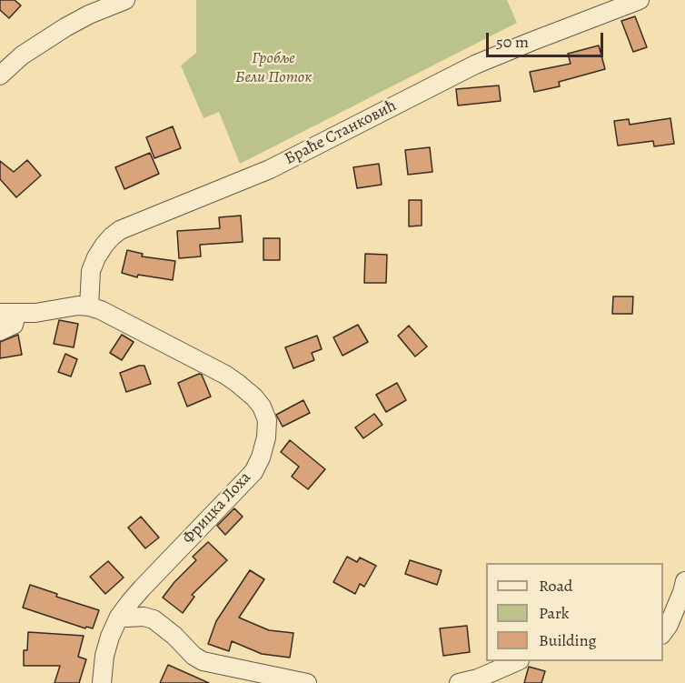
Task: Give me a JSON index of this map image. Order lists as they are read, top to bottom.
{
  "streets": {
    "street": ["Браће Станковић", "Фрицка Лоха"]
  },
  "crossings": [
    ["Браће Станковић", "Фрицка Лоха"]
  ],
  "parks": ["Гробље Бели Поток"],
  "legend": ["Road", "Park", "Building"],
  "scale_bar": "50 m"
}
